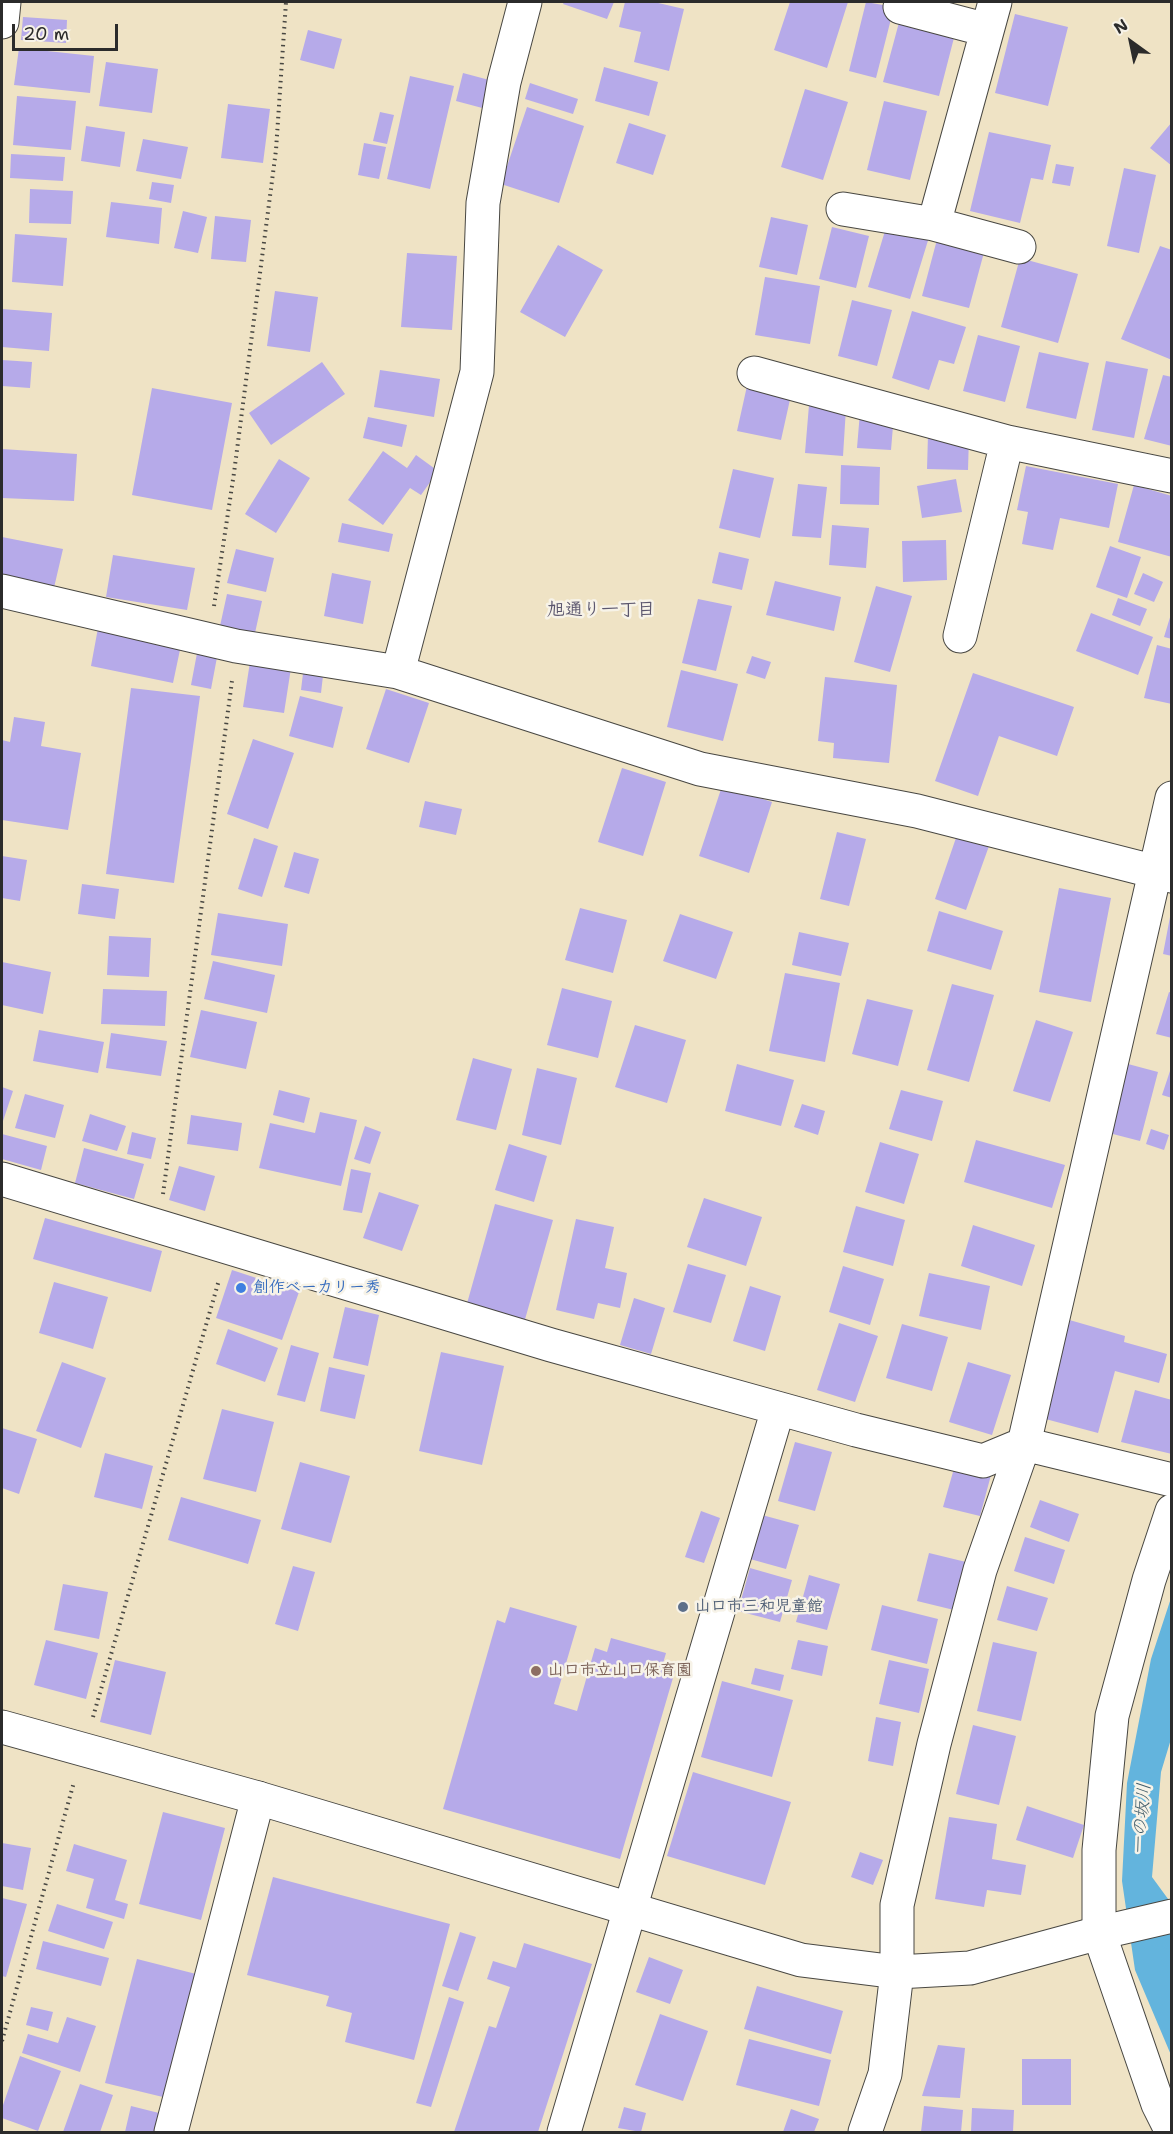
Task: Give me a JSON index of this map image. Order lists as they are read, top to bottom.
{
  "districts": ["旭通り一丁目"],
  "water": ["一の坂川"],
  "places": ["創作ベーカリー秀", "山口市三和児童館", "山口市立山口保育園"],
  "scale_bar": "20 m",
  "north": "top left"
}
